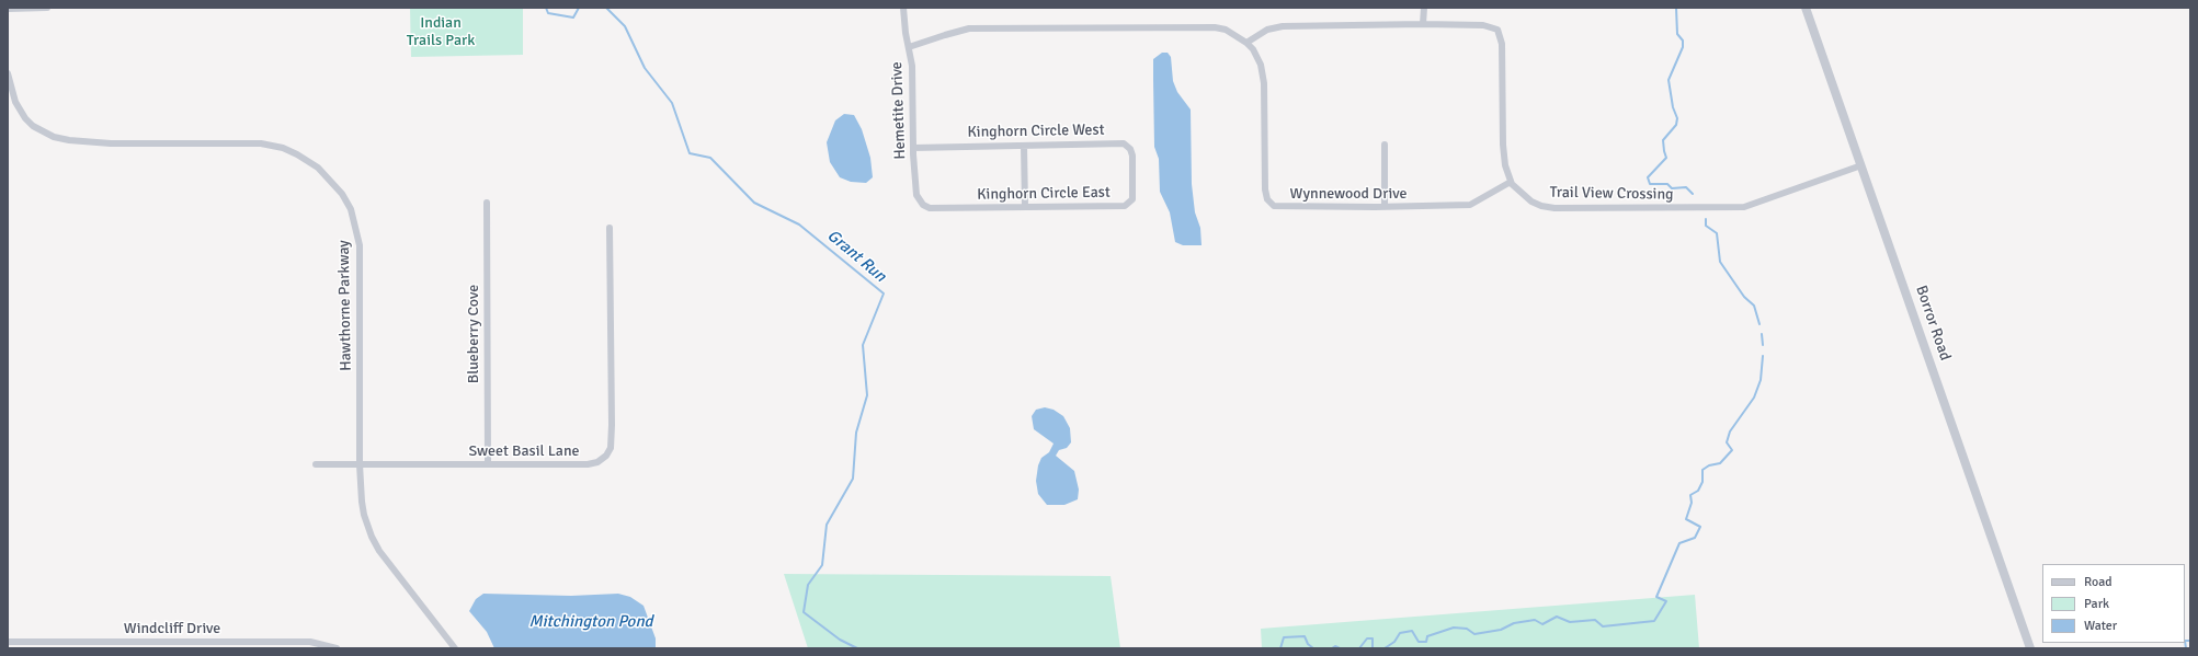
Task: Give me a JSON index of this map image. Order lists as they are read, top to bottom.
{
  "streets": {
    "street": [
      "Hemetite Drive",
      "Kinghorn Circle West",
      "Kinghorn Circle East",
      "Wynnewood Drive",
      "Trail View Crossing",
      "Hawthorne Parkway",
      "Borror Road",
      "Blueberry Cove",
      "Sweet Basil Lane",
      "Windcliff Drive"
    ]
  },
  "crossings": [
    ["Hemetite Drive", "Kinghorn Circle West"],
    ["Hemetite Drive", "Kinghorn Circle East"],
    ["Hemetite Drive", "Wynnewood Drive"],
    ["Kinghorn Circle West", "Kinghorn Circle East"],
    ["Wynnewood Drive", "Trail View Crossing"],
    ["Trail View Crossing", "Borror Road"],
    ["Hawthorne Parkway", "Sweet Basil Lane"],
    ["Blueberry Cove", "Sweet Basil Lane"]
  ],
  "water": ["Grant Run", "Mitchington Pond"],
  "parks": ["Indian Trails Park"],
  "legend": ["Road", "Park", "Water"]
}
